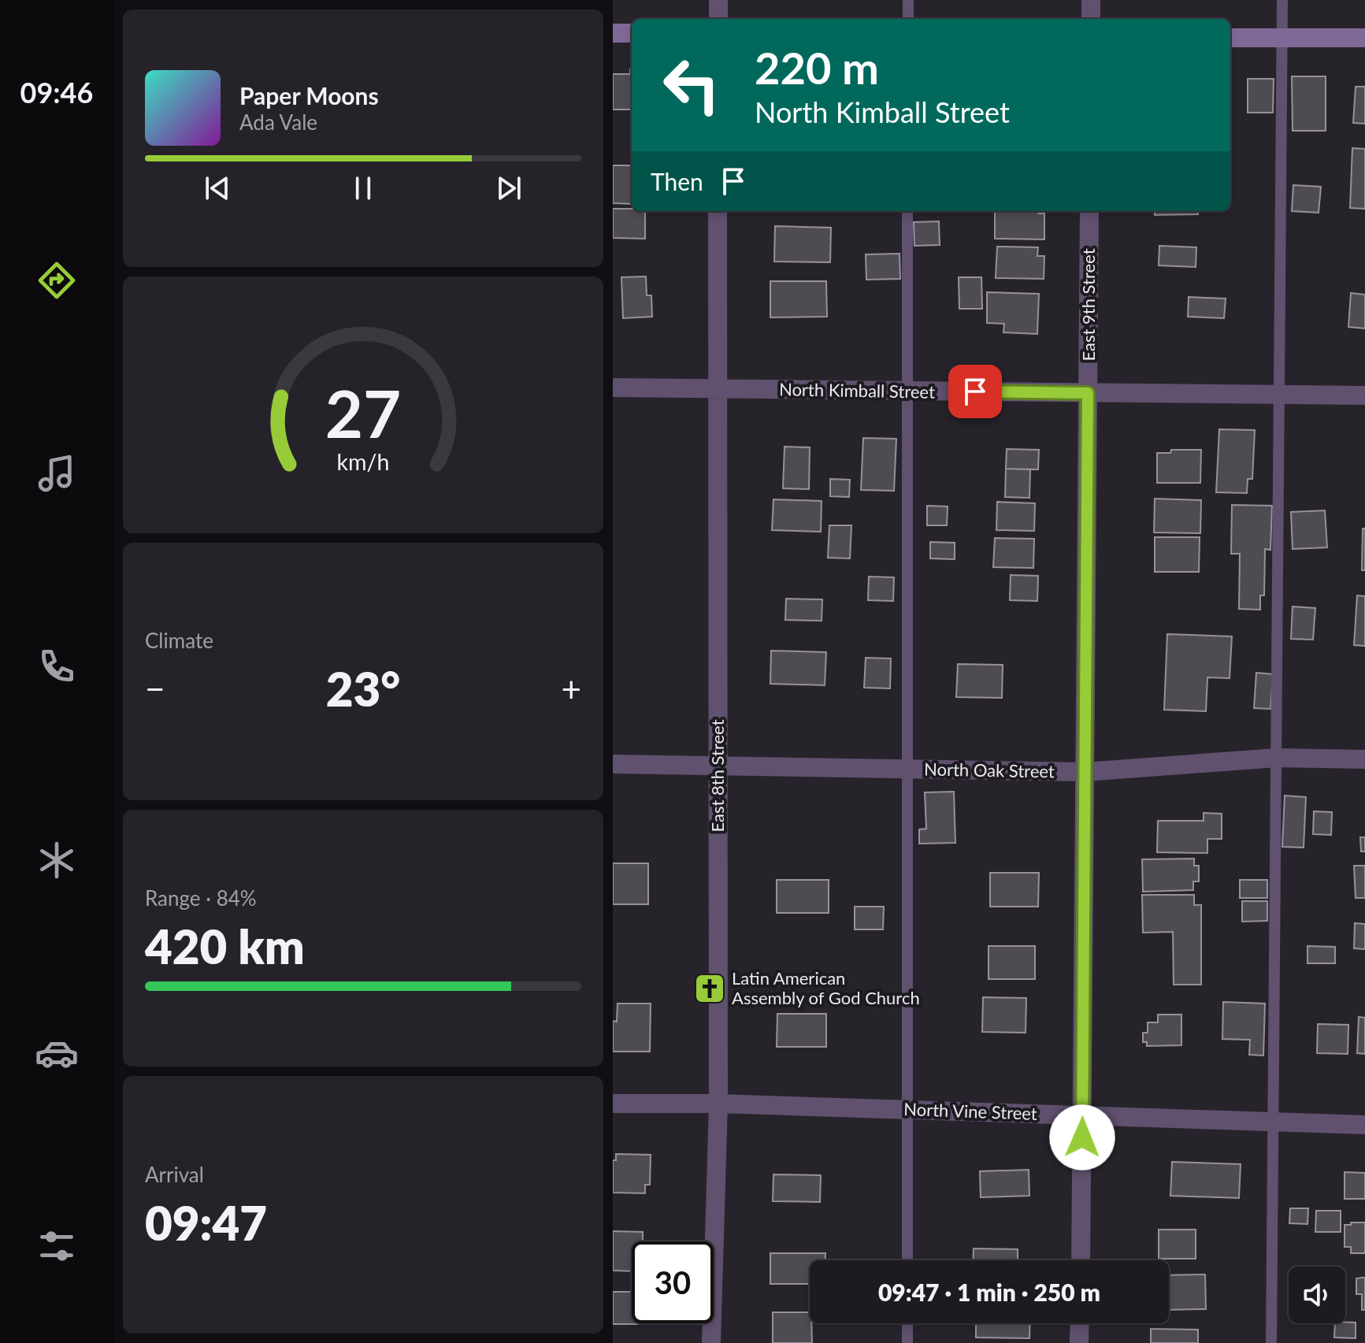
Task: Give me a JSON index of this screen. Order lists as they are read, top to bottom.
{
  "streets": {
    "street": [
      "East 9th Street",
      "North Kimball Street",
      "North Oak Street",
      "East 8th Street",
      "North Vine Street"
    ]
  },
  "crossings": [
    ["East 9th Street", "North Kimball Street"],
    ["East 9th Street", "North Oak Street"],
    ["East 9th Street", "North Vine Street"],
    ["North Kimball Street", "East 8th Street"],
    ["North Oak Street", "East 8th Street"],
    ["East 8th Street", "North Vine Street"]
  ],
  "places": {
    "church": ["Latin American Assembly of God Church"]
  },
  "page": {
    "tabs": "09:46",
    "turn": ["220 m", "North Kimball Street"],
    "song": ["Paper Moons", "Ada Vale"],
    "then": "Then",
    "tile": [
      "Climate",
      ["Range · 84%", "420 km"],
      ["Arrival", "09:47"]
    ],
    "heat": ["−", "23°", "+"],
    "limit": "30",
    "trip": "09:47 · 1 min · 250 m",
    "gauge": ["27", "km/h"]
  }
}
